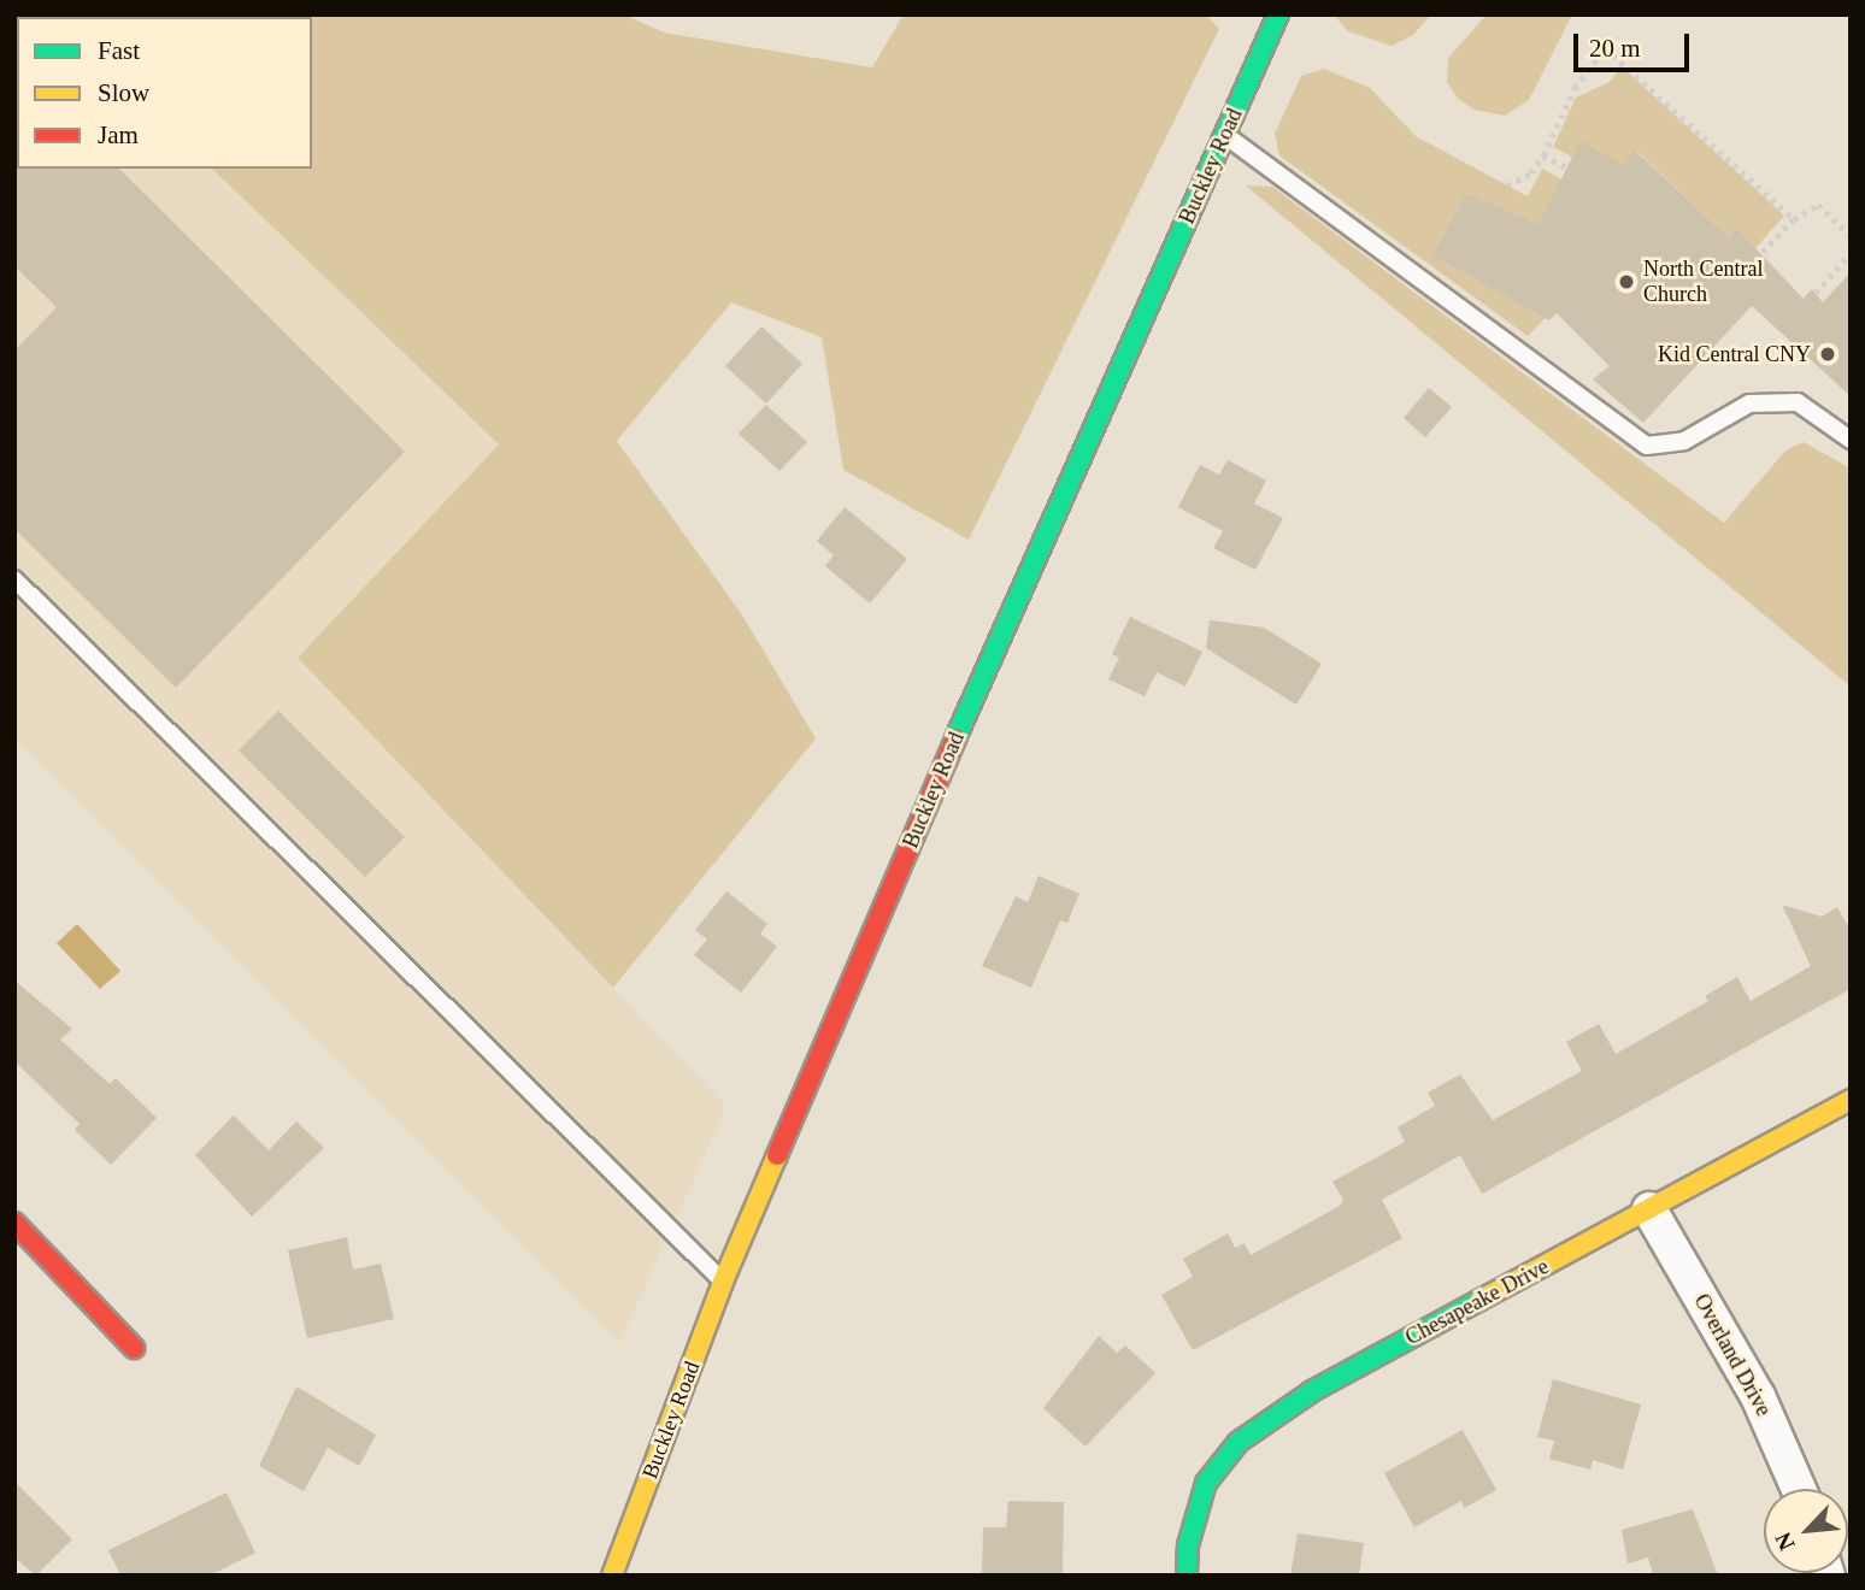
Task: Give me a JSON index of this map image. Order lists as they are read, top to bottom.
{
  "streets": {
    "street": ["Buckley Road", "Chesapeake Drive", "Overland Drive"]
  },
  "crossings": [
    ["Chesapeake Drive", "Overland Drive"]
  ],
  "places": ["North Central Church", "Kid Central CNY"],
  "legend": ["Fast", "Slow", "Jam"],
  "scale_bar": "20 m",
  "north": "bottom left"
}
